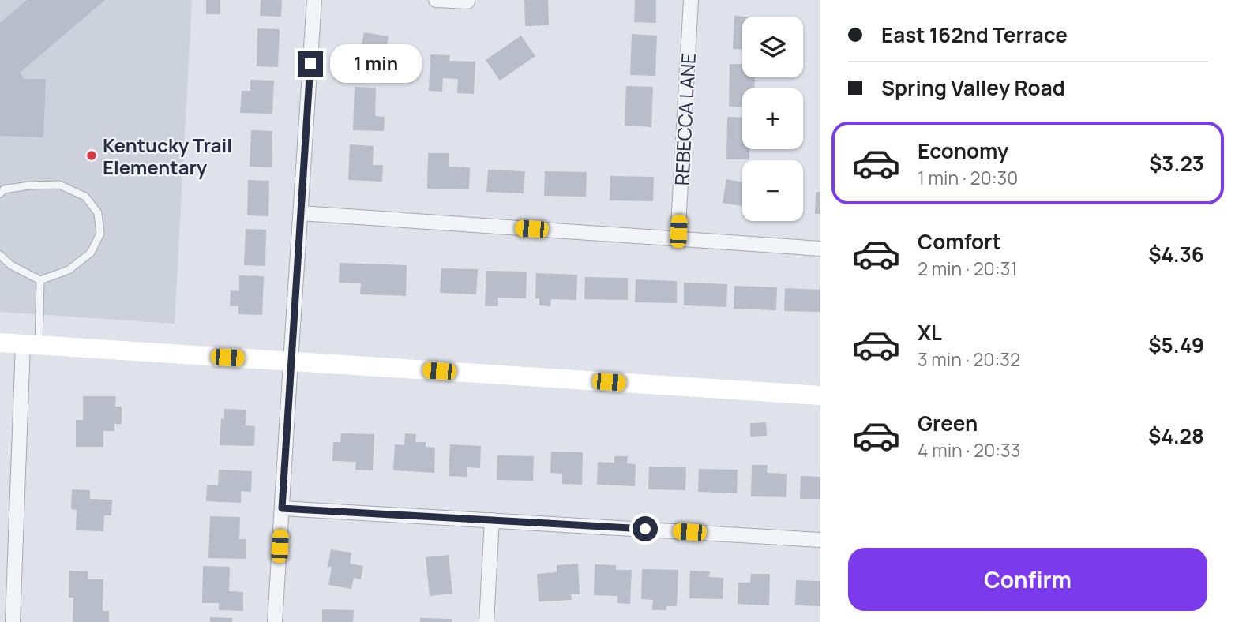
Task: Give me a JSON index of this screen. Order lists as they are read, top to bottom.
{
  "streets": {
    "street": ["REBECCA LANE"]
  },
  "places": ["Kentucky Trail Elementary"],
  "page": {
    "banner": ["East 162nd Terrace", "Spring Valley Road"],
    "map_buttons": ["+", "−"],
    "bubble": "1 min",
    "list": [
      {
        "name": "Economy",
        "note": "1 min · 20:30",
        "value": "$3.23"
      },
      {
        "name": "Comfort",
        "note": "2 min · 20:31",
        "value": "$4.36"
      },
      {
        "name": "XL",
        "note": "3 min · 20:32",
        "value": "$5.49"
      },
      {
        "name": "Green",
        "note": "4 min · 20:33",
        "value": "$4.28"
      }
    ],
    "buttons": "Confirm"
  }
}
